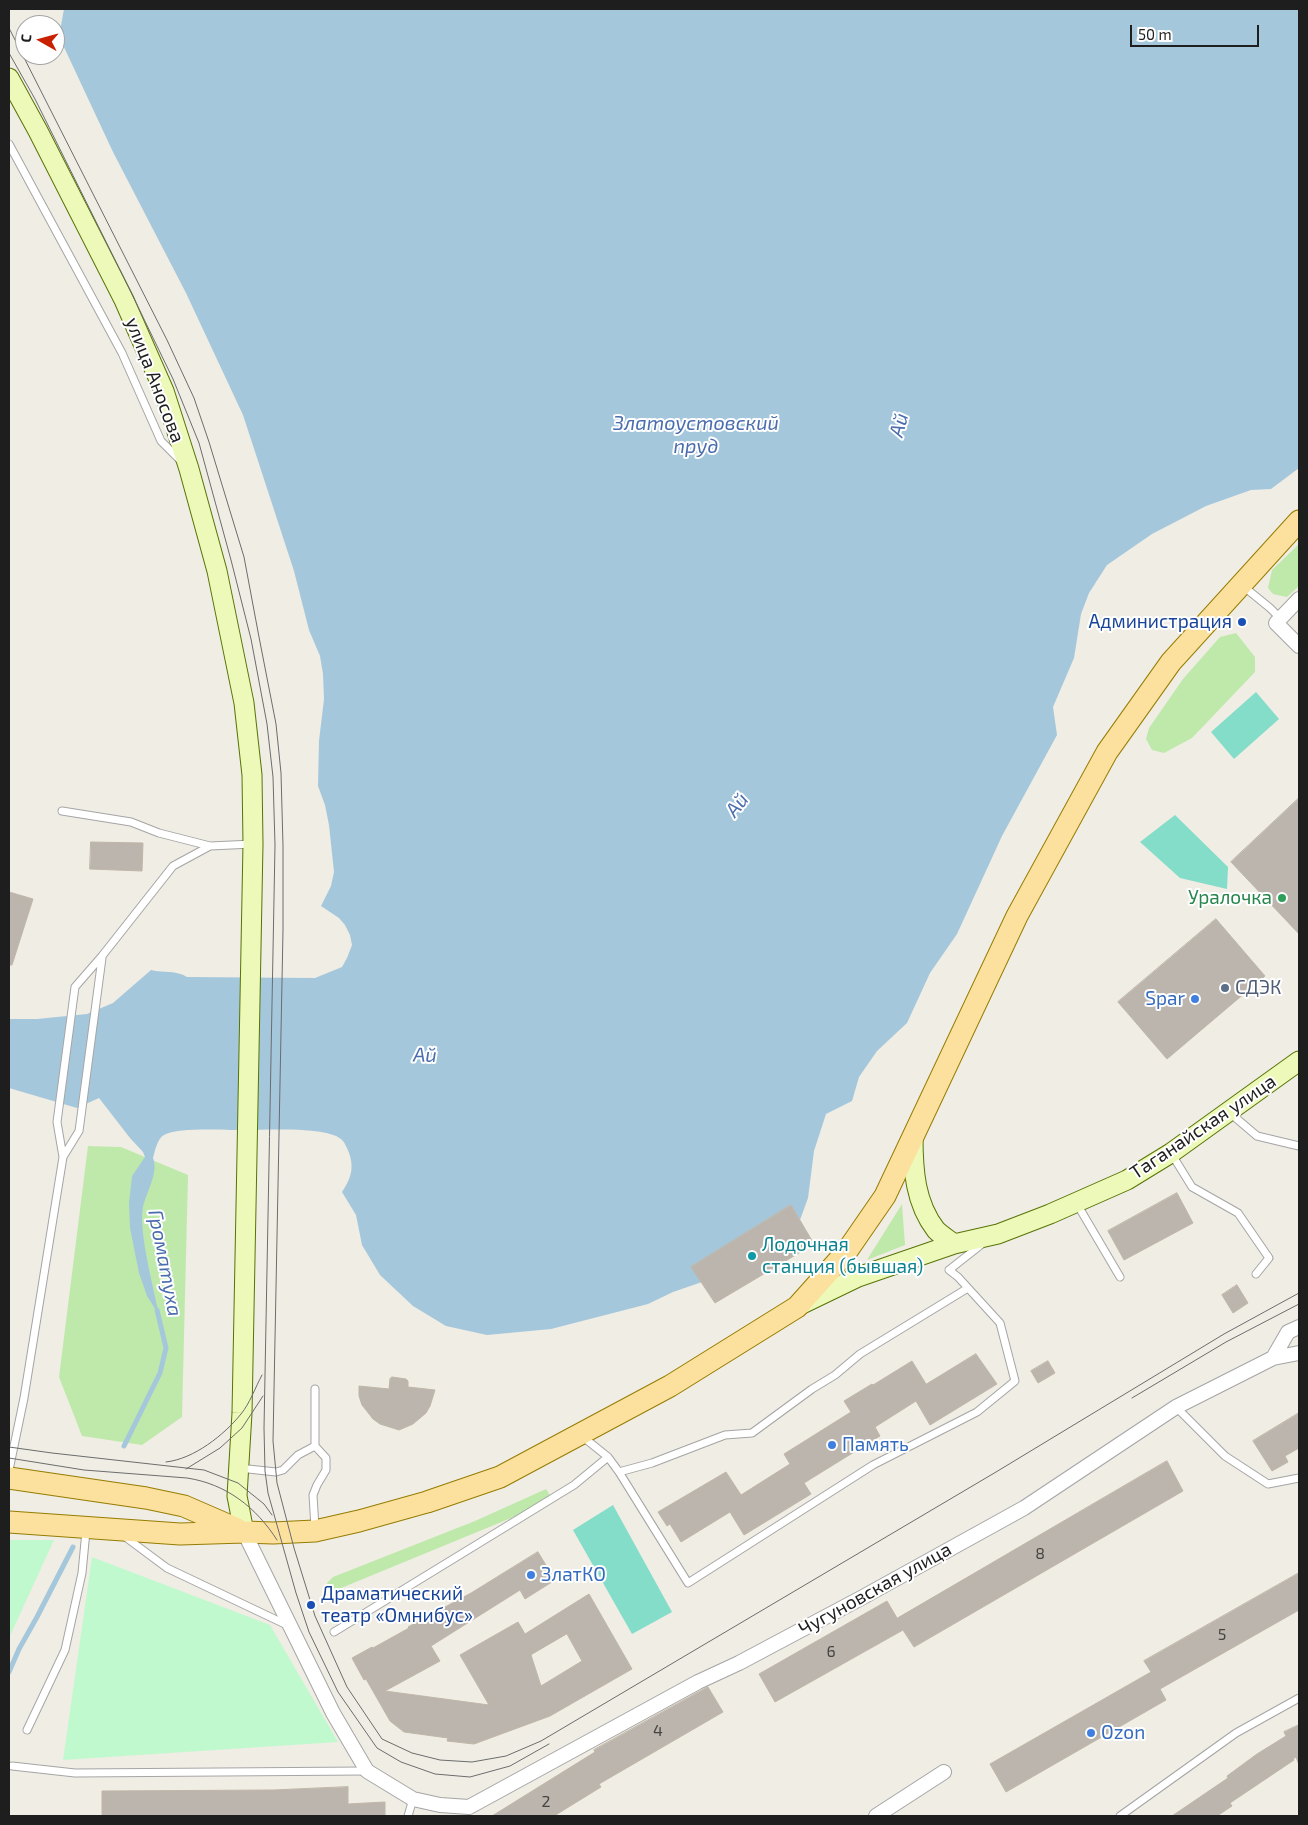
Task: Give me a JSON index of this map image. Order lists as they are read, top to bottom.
{
  "streets": {
    "main road": ["улица Аносова", "Таганайская улица"],
    "street": ["Чугуновская улица"]
  },
  "water": ["Златоустовский пруд", "Ай", "Громатуха"],
  "places": [
    "Администрация",
    "Уралочка",
    "СДЭК",
    "Spar",
    "Лодочная станция (бывшая)",
    "Память",
    "ЗлатКО",
    "Драматический театр «Омнибус»",
    "Ozon"
  ],
  "house_numbers": [
    "8",
    "5",
    "6",
    "4",
    "2"
  ],
  "scale_bar": "50 m",
  "north": "left"
}
